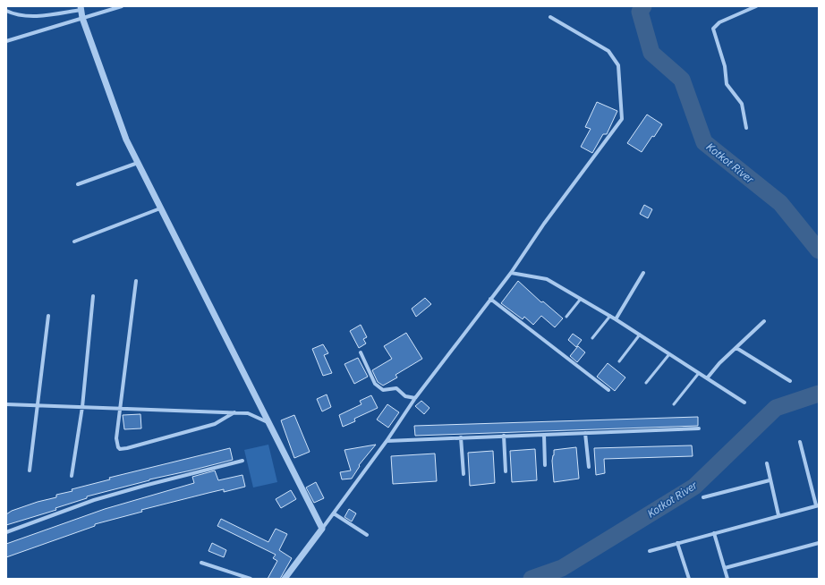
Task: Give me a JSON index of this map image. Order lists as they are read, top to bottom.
{
  "water": ["Kotkot River"]
}
